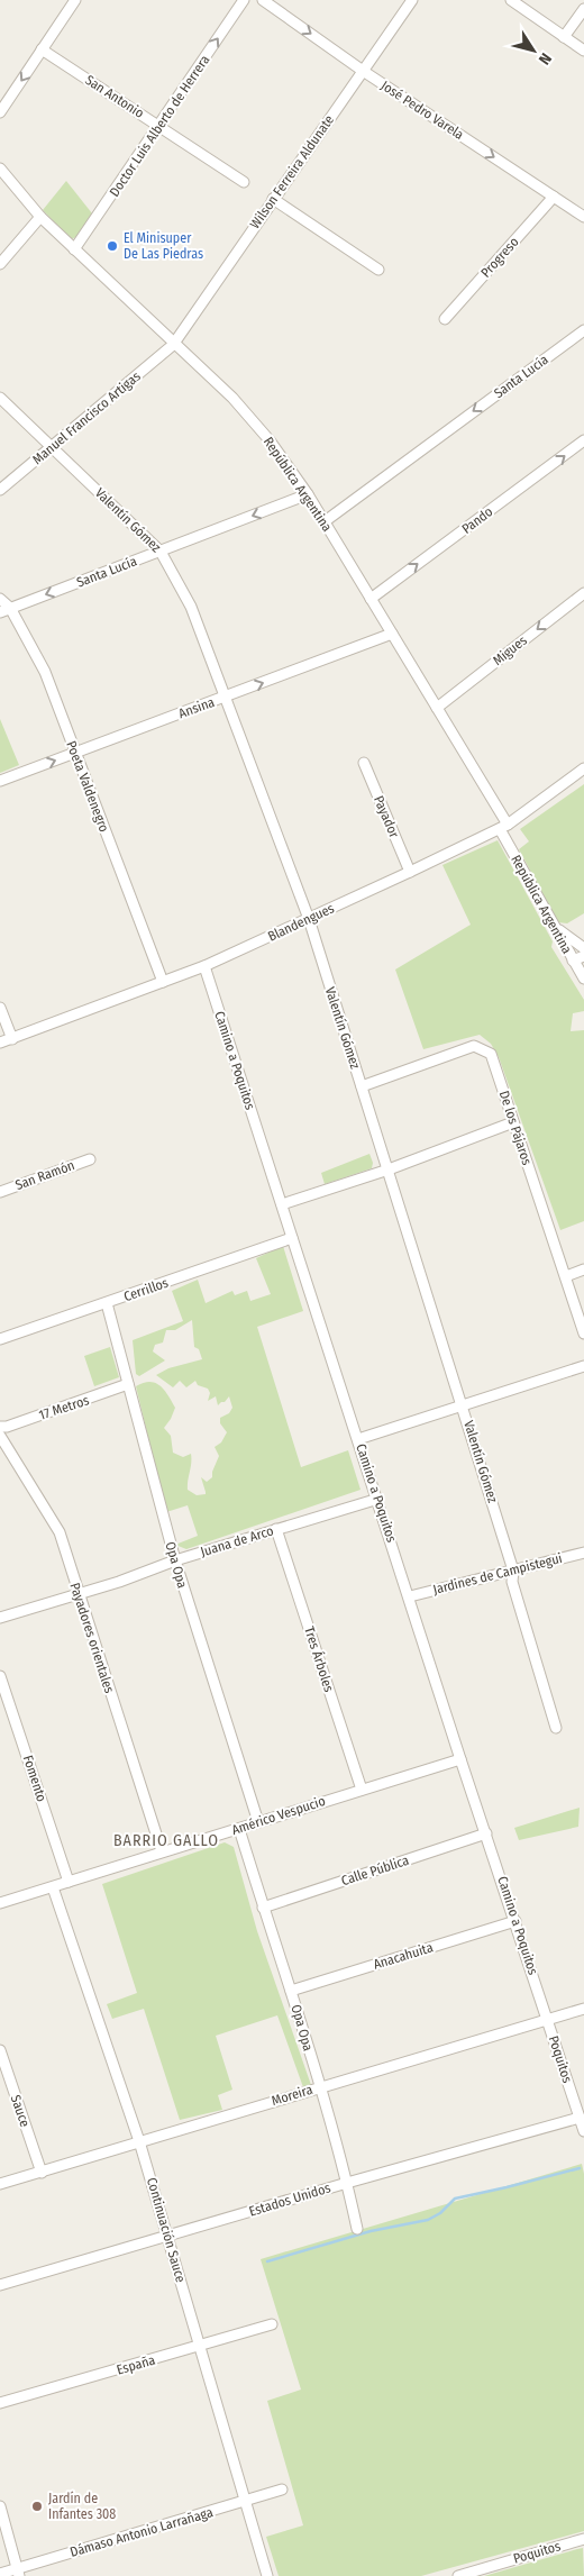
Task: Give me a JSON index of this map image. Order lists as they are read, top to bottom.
{
  "streets": {
    "street": [
      "San Antonio",
      "José Pedro Varela",
      "Doctor Luis Alberto de Herrera",
      "Wilson Ferreira Aldunate",
      "Progreso",
      "Santa Lucía",
      "Manuel Francisco Artigas",
      "República Argentina",
      "Valentín Gómez",
      "Pando",
      "Migues",
      "Ansina",
      "Poeta Valdenegro",
      "Payador",
      "Blandengues",
      "Camino a Poquitos",
      "De los Pájaros",
      "San Ramón",
      "Cerrillos",
      "17 Metros",
      "Juana de Arco",
      "Opa Opa",
      "Jardines de Campistegui",
      "Payadores orientales",
      "Tres Árboles",
      "Fomento",
      "Américo Vespucio",
      "Calle Pública",
      "Anacahuita",
      "Poquitos",
      "Moreira",
      "Sauce",
      "Estados Unidos",
      "Continuación Sauce",
      "España",
      "Dámaso Antonio Larrañaga"
    ]
  },
  "crossings": [
    ["San Antonio", "Doctor Luis Alberto de Herrera"],
    ["José Pedro Varela", "Wilson Ferreira Aldunate"],
    ["José Pedro Varela", "Progreso"],
    ["Doctor Luis Alberto de Herrera", "República Argentina"],
    ["Wilson Ferreira Aldunate", "Manuel Francisco Artigas"],
    ["Wilson Ferreira Aldunate", "República Argentina"],
    ["Santa Lucía", "República Argentina"],
    ["Santa Lucía", "Valentín Gómez"],
    ["Santa Lucía", "Poeta Valdenegro"],
    ["Manuel Francisco Artigas", "República Argentina"],
    ["Manuel Francisco Artigas", "Valentín Gómez"],
    ["República Argentina", "Pando"],
    ["República Argentina", "Migues"],
    ["República Argentina", "Ansina"],
    ["República Argentina", "Blandengues"],
    ["Valentín Gómez", "Ansina"],
    ["Valentín Gómez", "Blandengues"],
    ["Valentín Gómez", "De los Pájaros"],
    ["Valentín Gómez", "Jardines de Campistegui"],
    ["Ansina", "Poeta Valdenegro"],
    ["Poeta Valdenegro", "Blandengues"],
    ["Payador", "Blandengues"],
    ["Blandengues", "Camino a Poquitos"],
    ["Camino a Poquitos", "Cerrillos"],
    ["Camino a Poquitos", "Juana de Arco"],
    ["Camino a Poquitos", "Jardines de Campistegui"],
    ["Camino a Poquitos", "Américo Vespucio"],
    ["Camino a Poquitos", "Calle Pública"],
    ["Camino a Poquitos", "Anacahuita"],
    ["Camino a Poquitos", "Poquitos"],
    ["Camino a Poquitos", "Moreira"],
    ["Cerrillos", "Opa Opa"],
    ["17 Metros", "Opa Opa"],
    ["Juana de Arco", "Opa Opa"],
    ["Juana de Arco", "Payadores orientales"],
    ["Juana de Arco", "Tres Árboles"],
    ["Opa Opa", "Américo Vespucio"],
    ["Opa Opa", "Calle Pública"],
    ["Opa Opa", "Anacahuita"],
    ["Opa Opa", "Moreira"],
    ["Opa Opa", "Estados Unidos"],
    ["Payadores orientales", "Américo Vespucio"],
    ["Tres Árboles", "Américo Vespucio"],
    ["Fomento", "Américo Vespucio"],
    ["Américo Vespucio", "Continuación Sauce"],
    ["Poquitos", "Moreira"],
    ["Poquitos", "Estados Unidos"],
    ["Moreira", "Sauce"],
    ["Moreira", "Continuación Sauce"],
    ["Estados Unidos", "Continuación Sauce"],
    ["Continuación Sauce", "España"],
    ["Continuación Sauce", "Dámaso Antonio Larrañaga"]
  ],
  "one_way": [
    "José Pedro Varela",
    "Doctor Luis Alberto de Herrera",
    "Santa Lucía",
    "Pando",
    "Migues",
    "Ansina"
  ],
  "districts": ["BARRIO GALLO"],
  "places": ["El Minisuper De Las Piedras", "Jardín de Infantes 308"],
  "north": "bottom right"
}
